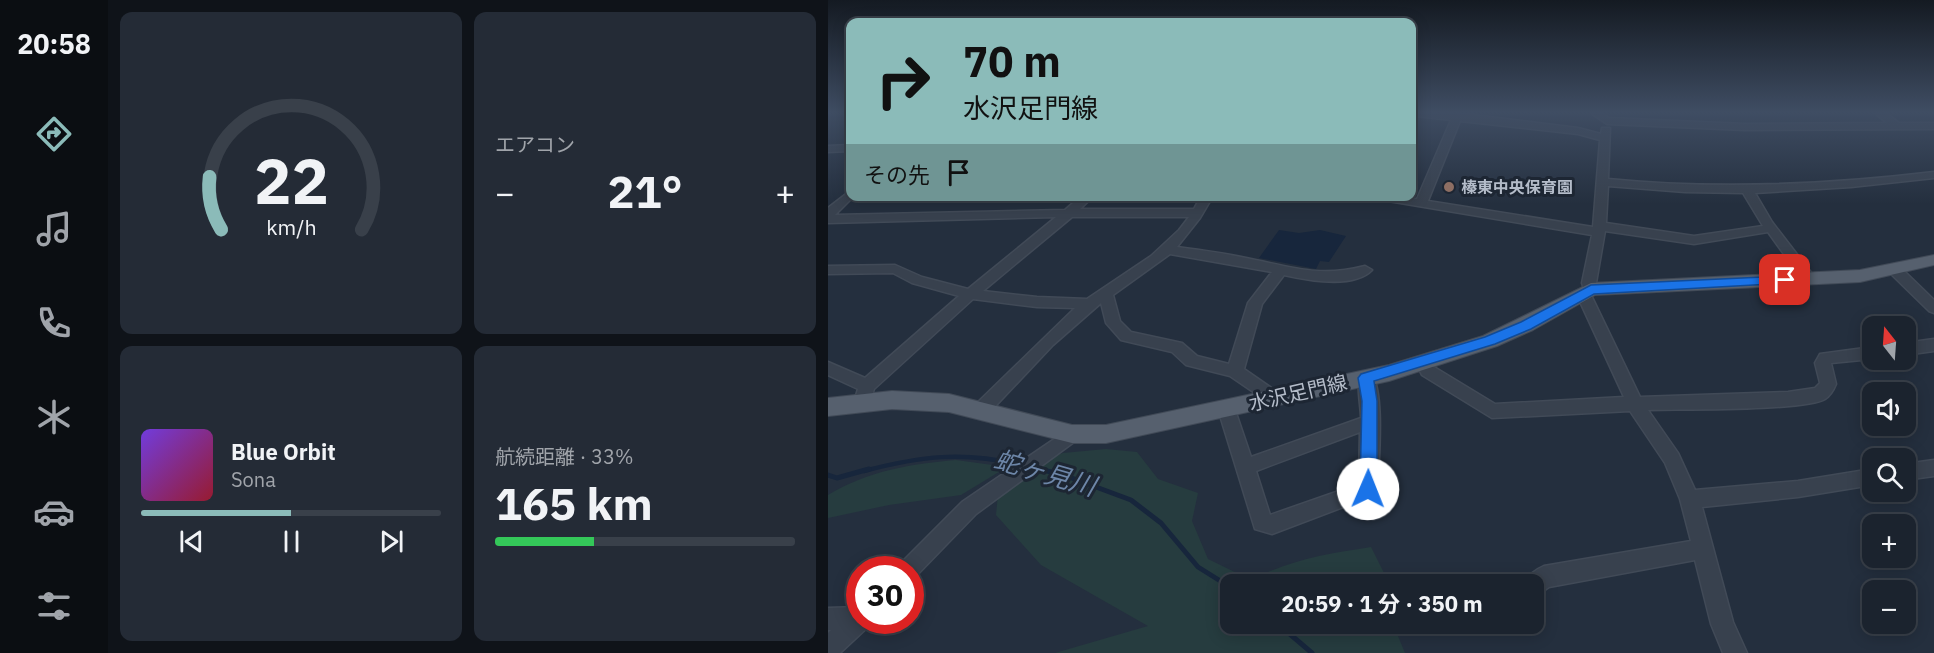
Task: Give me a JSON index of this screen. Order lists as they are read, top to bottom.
{
  "streets": {
    "main road": ["水沢足門線"]
  },
  "water": ["蛇ヶ見川"],
  "places": ["榛東中央保育園"],
  "north": "top",
  "page": {
    "tabs": "20:58",
    "tile": [
      "エアコン",
      ["航続距離 · 33%", "165 km"]
    ],
    "turn": ["70 m", "水沢足門線"],
    "then": "その先",
    "heat": ["−", "21°", "+"],
    "map_buttons": ["+", "−"],
    "song": ["Blue Orbit", "Sona"],
    "limit": "30",
    "trip": "20:59 · 1 分 · 350 m",
    "gauge": ["22", "km/h"]
  }
}
